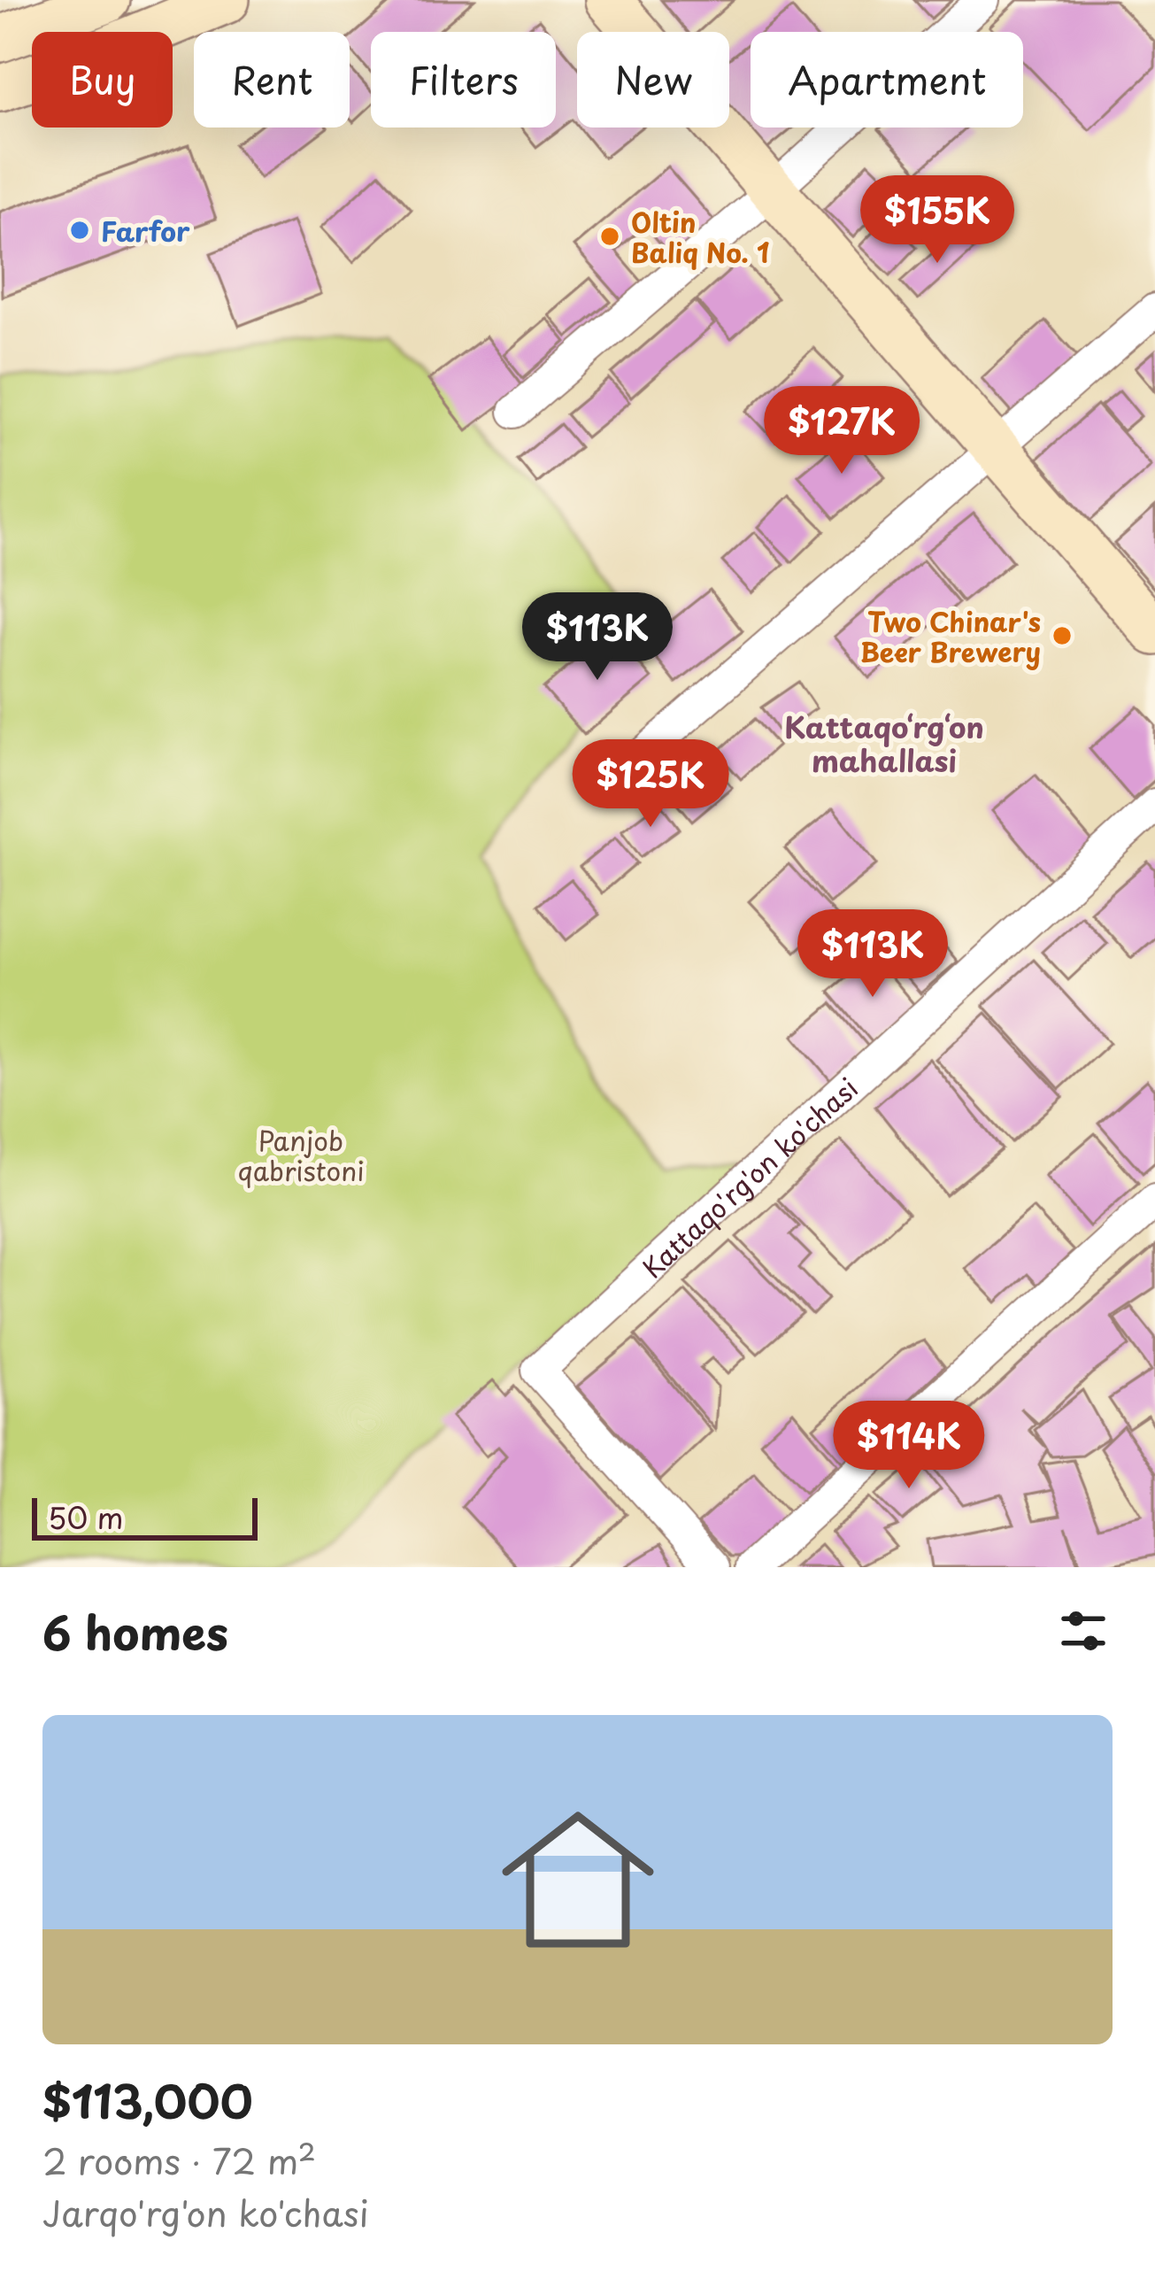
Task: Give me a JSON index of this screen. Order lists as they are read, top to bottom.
{
  "streets": {
    "street": ["Kattaqo'rg'on ko'chasi"]
  },
  "districts": ["Kattaqo‘rg‘on mahallasi"],
  "parks": ["Panjob qabristoni"],
  "places": ["Farfor", "Oltin Baliq No. 1", "Two Chinar's Beer Brewery"],
  "scale_bar": "50 m",
  "page": {
    "chip": [
      "Buy",
      "Rent",
      "Filters",
      "New",
      "Apartment"
    ],
    "price": [
      "$155K",
      "$127K",
      "$113K",
      "$125K",
      "$113K",
      "$114K"
    ],
    "scale": "50 m",
    "heading": "6 homes",
    "list": [
      {
        "name": "$113,000",
        "note": "2 rooms · 72 m² · Jarqo'rg'on ko'chasi"
      }
    ]
  }
}
